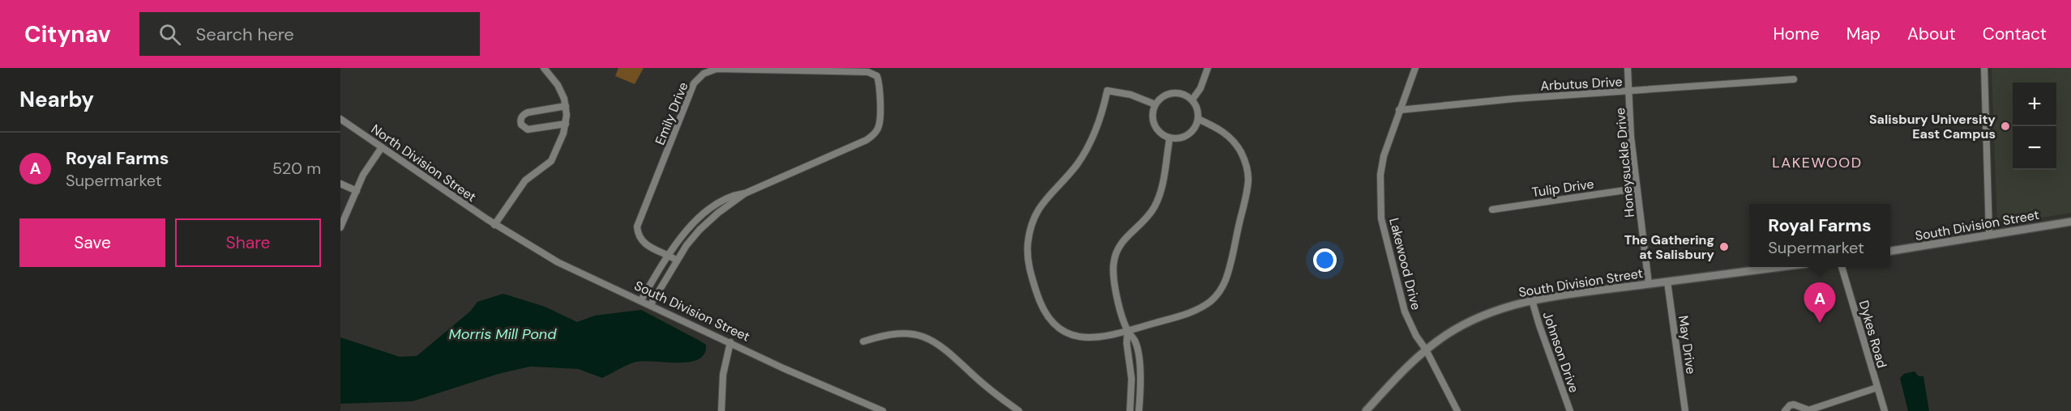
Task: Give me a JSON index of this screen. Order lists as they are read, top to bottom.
{
  "streets": {
    "street": [
      "Arbutus Drive",
      "Emily Drive",
      "North Division Street",
      "Honeysuckle Drive",
      "Tulip Drive",
      "South Division Street",
      "Lakewood Drive",
      "Dykes Road",
      "May Drive",
      "Johnson Drive"
    ]
  },
  "crossings": [
    ["Arbutus Drive", "Honeysuckle Drive"],
    ["Arbutus Drive", "Lakewood Drive"],
    ["Emily Drive", "South Division Street"],
    ["North Division Street", "South Division Street"],
    ["Honeysuckle Drive", "Tulip Drive"],
    ["Honeysuckle Drive", "South Division Street"],
    ["South Division Street", "Lakewood Drive"],
    ["South Division Street", "May Drive"],
    ["South Division Street", "Johnson Drive"]
  ],
  "districts": ["LAKEWOOD"],
  "water": ["Morris Mill Pond"],
  "places": ["Salisbury University East Campus", "The Gathering at Salisbury"],
  "page": {
    "header": "Citynav",
    "search": "Search here",
    "nav": [
      "Home",
      "Map",
      "About",
      "Contact"
    ],
    "heading": "Nearby",
    "map_buttons": ["+", "−"],
    "list": [
      {
        "mark": "A",
        "name": "Royal Farms",
        "note": "Supermarket",
        "value": "520 m"
      }
    ],
    "buttons": ["Save", "Share"],
    "popup": ["Royal Farms", "Supermarket"],
    "pins": "A"
  }
}
